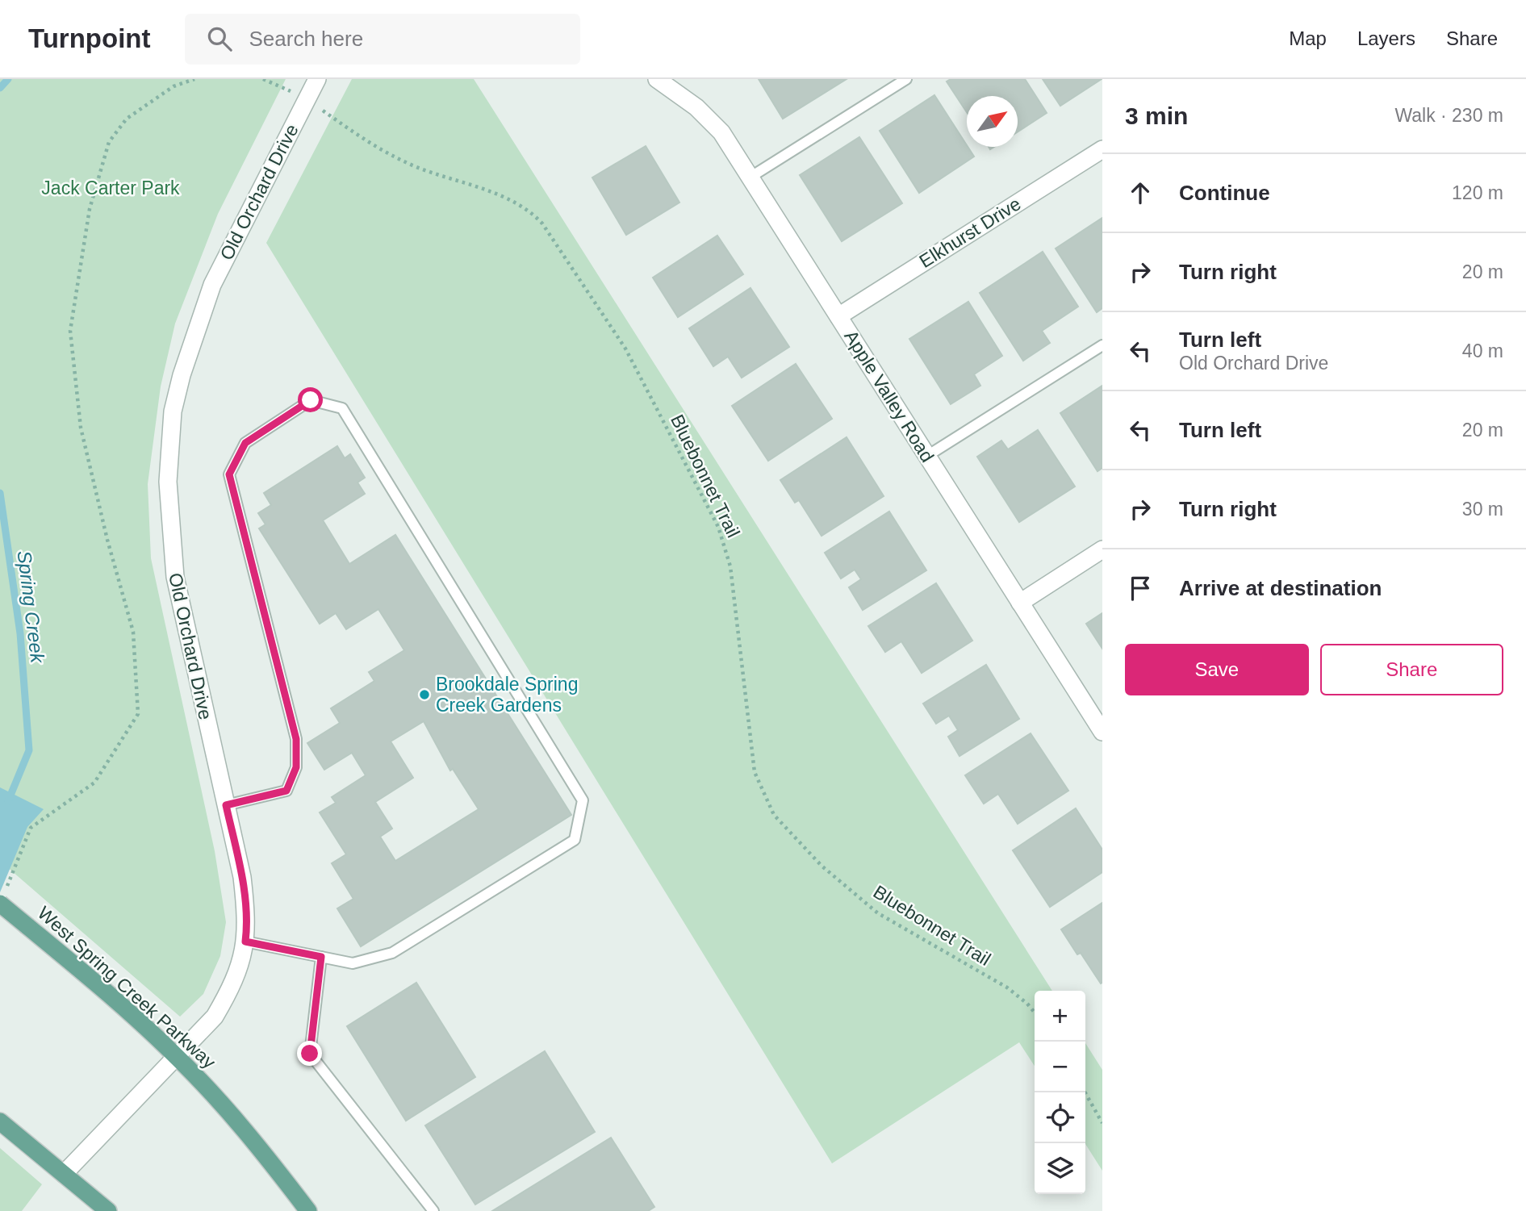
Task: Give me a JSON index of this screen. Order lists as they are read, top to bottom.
{
  "streets": {
    "main road": ["West Spring Creek Parkway"],
    "street": ["Old Orchard Drive", "Elkhurst Drive", "Apple Valley Road"],
    "path": ["Bluebonnet Trail"]
  },
  "crossings": [
    ["Old Orchard Drive", "West Spring Creek Parkway"],
    ["Elkhurst Drive", "Apple Valley Road"]
  ],
  "water": ["Spring Creek"],
  "parks": ["Jack Carter Park"],
  "places": ["Brookdale Spring Creek Gardens"],
  "north": "top right",
  "page": {
    "header": "Turnpoint",
    "search": "Search here",
    "nav": ["Map", "Layers", "Share"],
    "heading": ["3 min", "Walk · 230 m"],
    "list": [
      ["Continue", "120 m"],
      ["Turn right", "20 m"],
      ["Turn left", "Old Orchard Drive", "40 m"],
      ["Turn left", "20 m"],
      ["Turn right", "30 m"],
      "Arrive at destination"
    ],
    "buttons": ["Save", "Share"],
    "map_buttons": ["+", "−"]
  }
}
